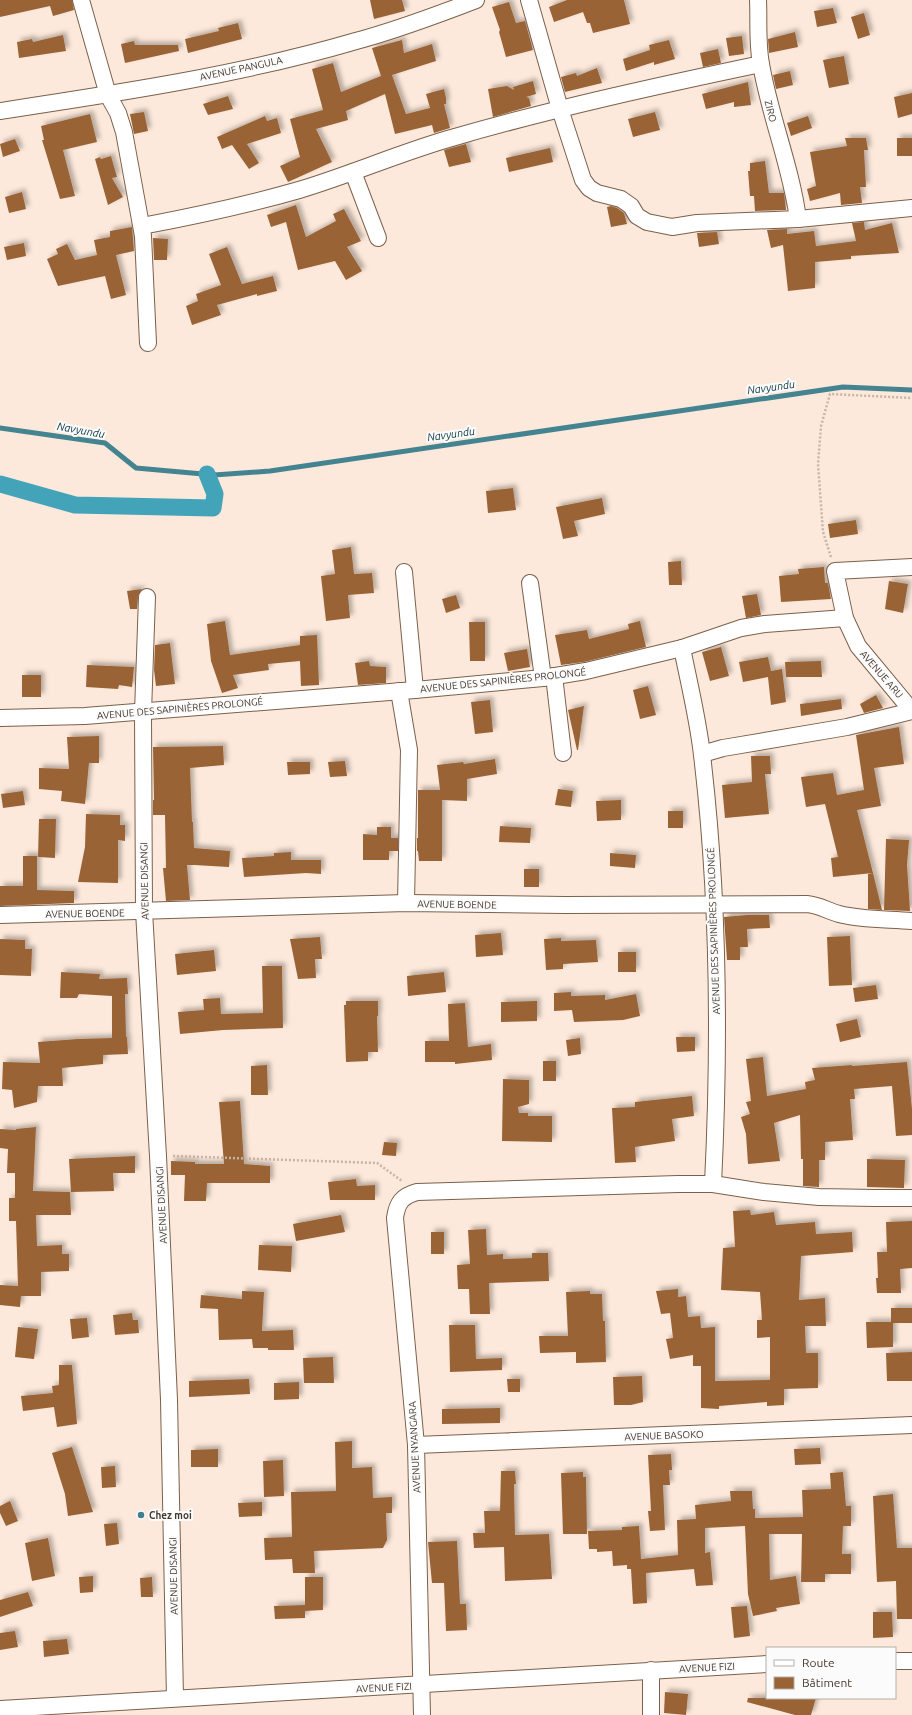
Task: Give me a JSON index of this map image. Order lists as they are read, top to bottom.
{
  "streets": {
    "street": [
      "AVENUE PANGULA",
      "ZIRO",
      "AVENUE ARU",
      "AVENUE DES SAPINIÈRES PROLONGÉ",
      "AVENUE DISANGI",
      "AVENUE BOENDE",
      "AVENUE BASOKO",
      "AVENUE NYANGARA",
      "AVENUE FIZI"
    ]
  },
  "crossings": [
    ["AVENUE DES SAPINIÈRES PROLONGÉ", "AVENUE DISANGI"],
    ["AVENUE DES SAPINIÈRES PROLONGÉ", "AVENUE BOENDE"],
    ["AVENUE DISANGI", "AVENUE BOENDE"],
    ["AVENUE DISANGI", "AVENUE FIZI"],
    ["AVENUE BASOKO", "AVENUE NYANGARA"],
    ["AVENUE NYANGARA", "AVENUE FIZI"]
  ],
  "water": ["Navyundu"],
  "places": ["Chez moi"],
  "legend": ["Route", "Bâtiment"]
}
